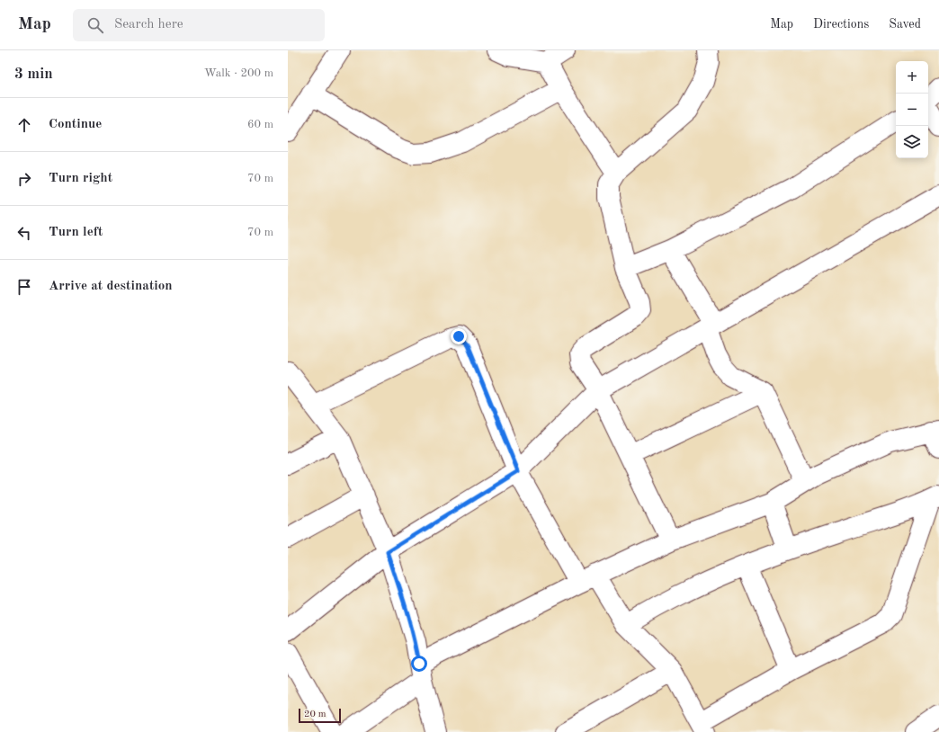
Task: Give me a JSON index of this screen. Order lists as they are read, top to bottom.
{
  "scale_bar": "20 m",
  "page": {
    "header": "Map",
    "search": "Search here",
    "nav": ["Map", "Directions", "Saved"],
    "heading": ["3 min", "Walk · 200 m"],
    "map_buttons": ["+", "−"],
    "list": [
      ["Continue", "60 m"],
      ["Turn right", "70 m"],
      ["Turn left", "70 m"],
      "Arrive at destination"
    ],
    "scale": "20 m"
  }
}
